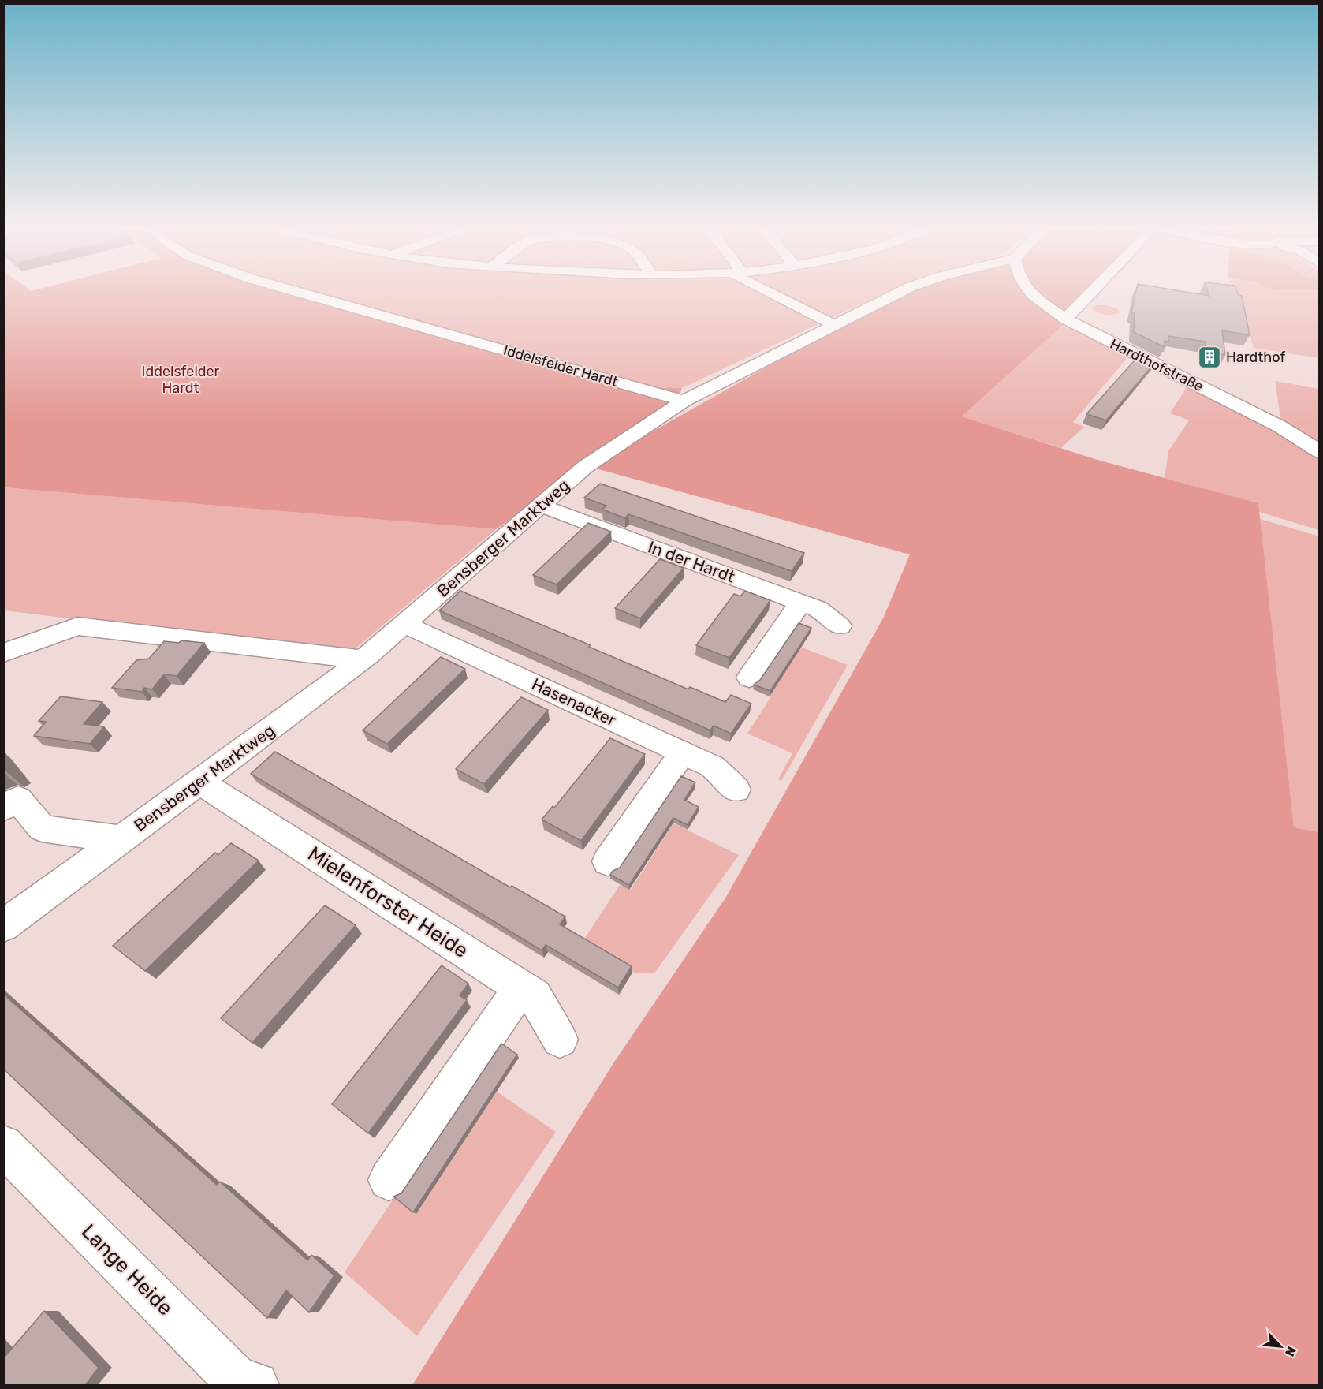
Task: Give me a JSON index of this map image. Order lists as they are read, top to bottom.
{
  "streets": {
    "street": [
      "Hardthofstraße",
      "Iddelsfelder Hardt",
      "Bensberger Marktweg",
      "In der Hardt",
      "Hasenacker",
      "Mielenforster Heide",
      "Lange Heide"
    ]
  },
  "crossings": [
    ["Iddelsfelder Hardt", "Bensberger Marktweg"],
    ["Bensberger Marktweg", "In der Hardt"],
    ["Bensberger Marktweg", "Hasenacker"],
    ["Bensberger Marktweg", "Mielenforster Heide"]
  ],
  "parks": ["Iddelsfelder Hardt"],
  "places": {
    "building": ["Hardthof"]
  },
  "north": "bottom right"
}
